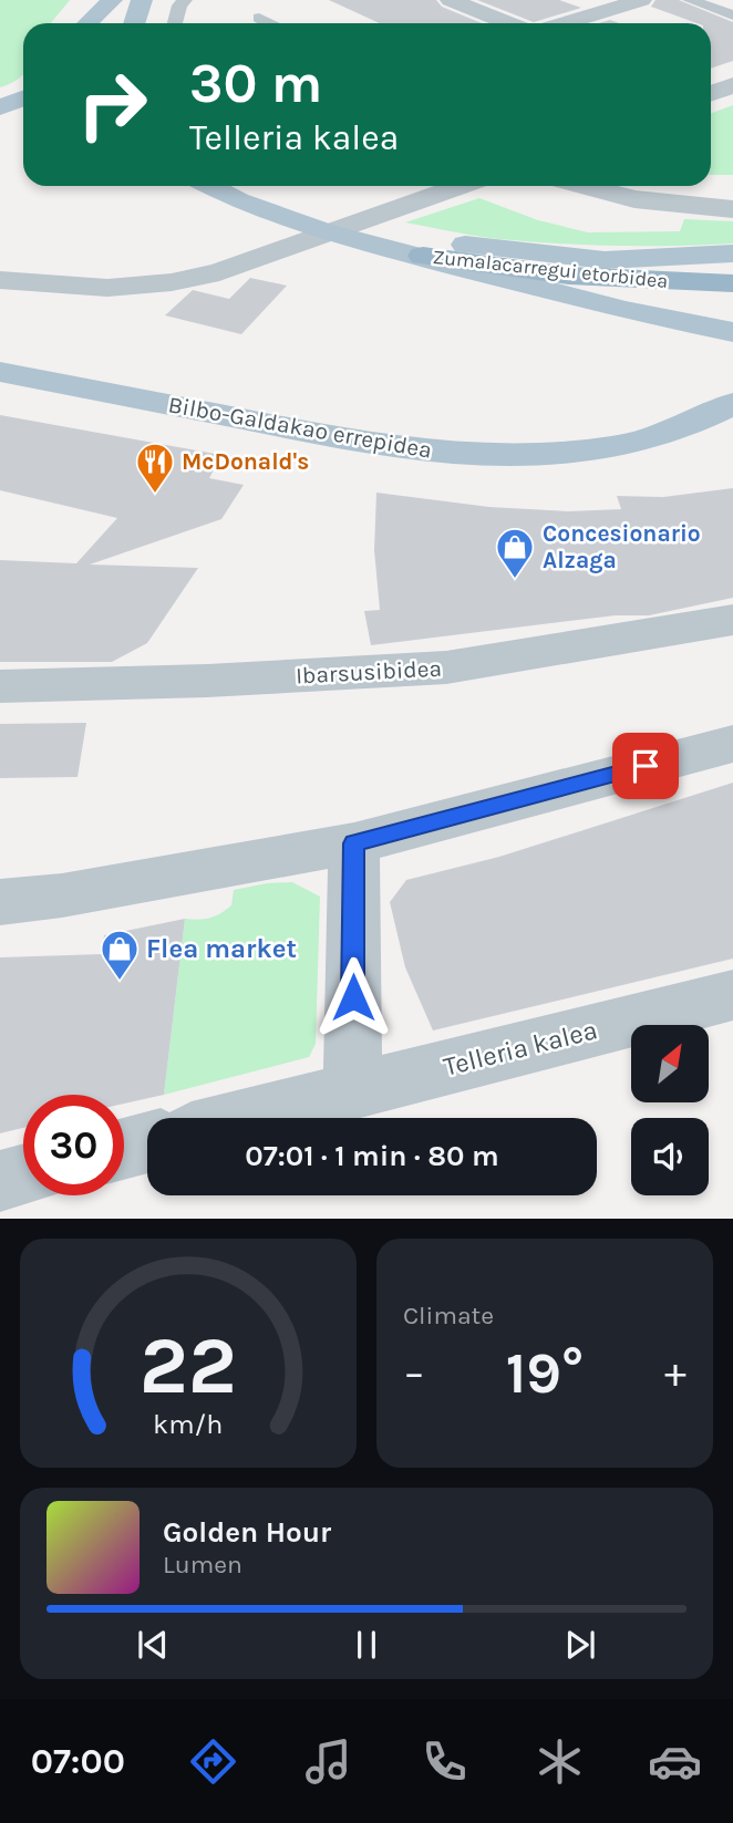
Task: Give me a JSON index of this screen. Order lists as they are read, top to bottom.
{
  "streets": {
    "highway": ["Zumalacarregui etorbidea"],
    "main road": ["Bilbo-Galdakao errepidea"],
    "street": ["Ibarsusibidea", "Telleria kalea"]
  },
  "places": {
    "restaurant": ["McDonald's"],
    "shop": ["Concesionario Alzaga", "Flea market"]
  },
  "north": "top right",
  "page": {
    "turn": ["30 m", "Telleria kalea"],
    "limit": "30",
    "trip": "07:01 · 1 min · 80 m",
    "tile": "Climate",
    "heat": ["−", "19°", "+"],
    "song": ["Golden Hour", "Lumen"],
    "tabs": "07:00",
    "gauge": ["22", "km/h"]
  }
}
